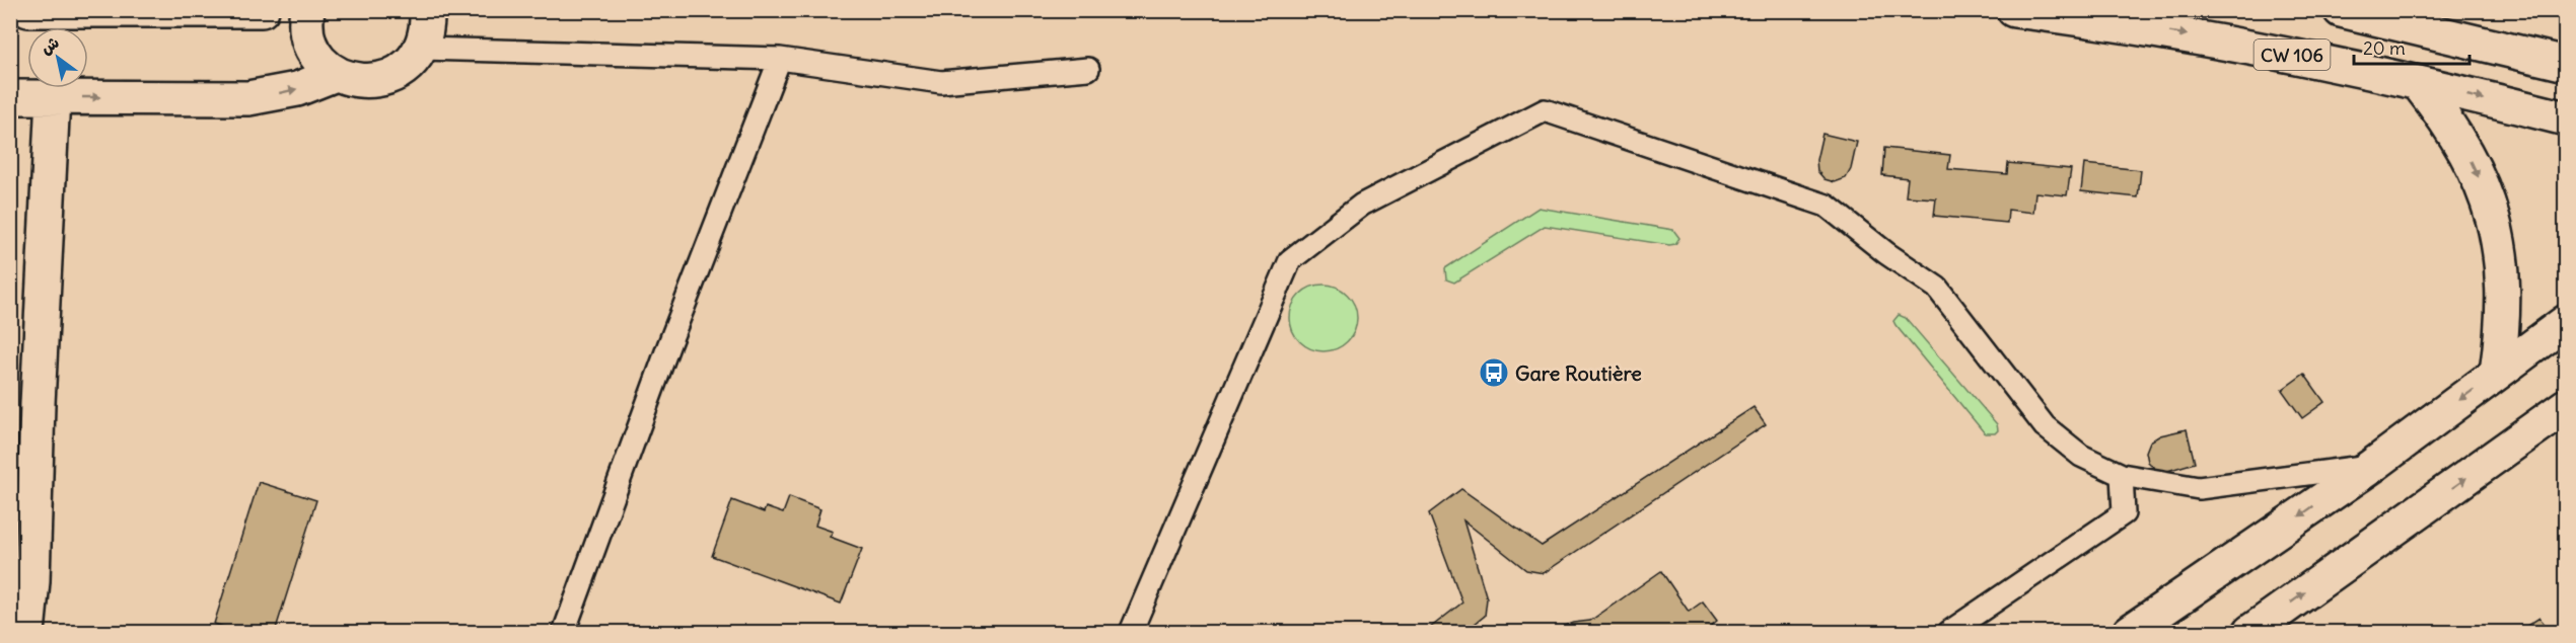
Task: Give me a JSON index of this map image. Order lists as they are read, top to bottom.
{
  "streets": {
    "main road": ["CW 106"]
  },
  "places": {
    "bus stop": ["Gare Routière"]
  },
  "scale_bar": "20 m",
  "north": "top left"
}
